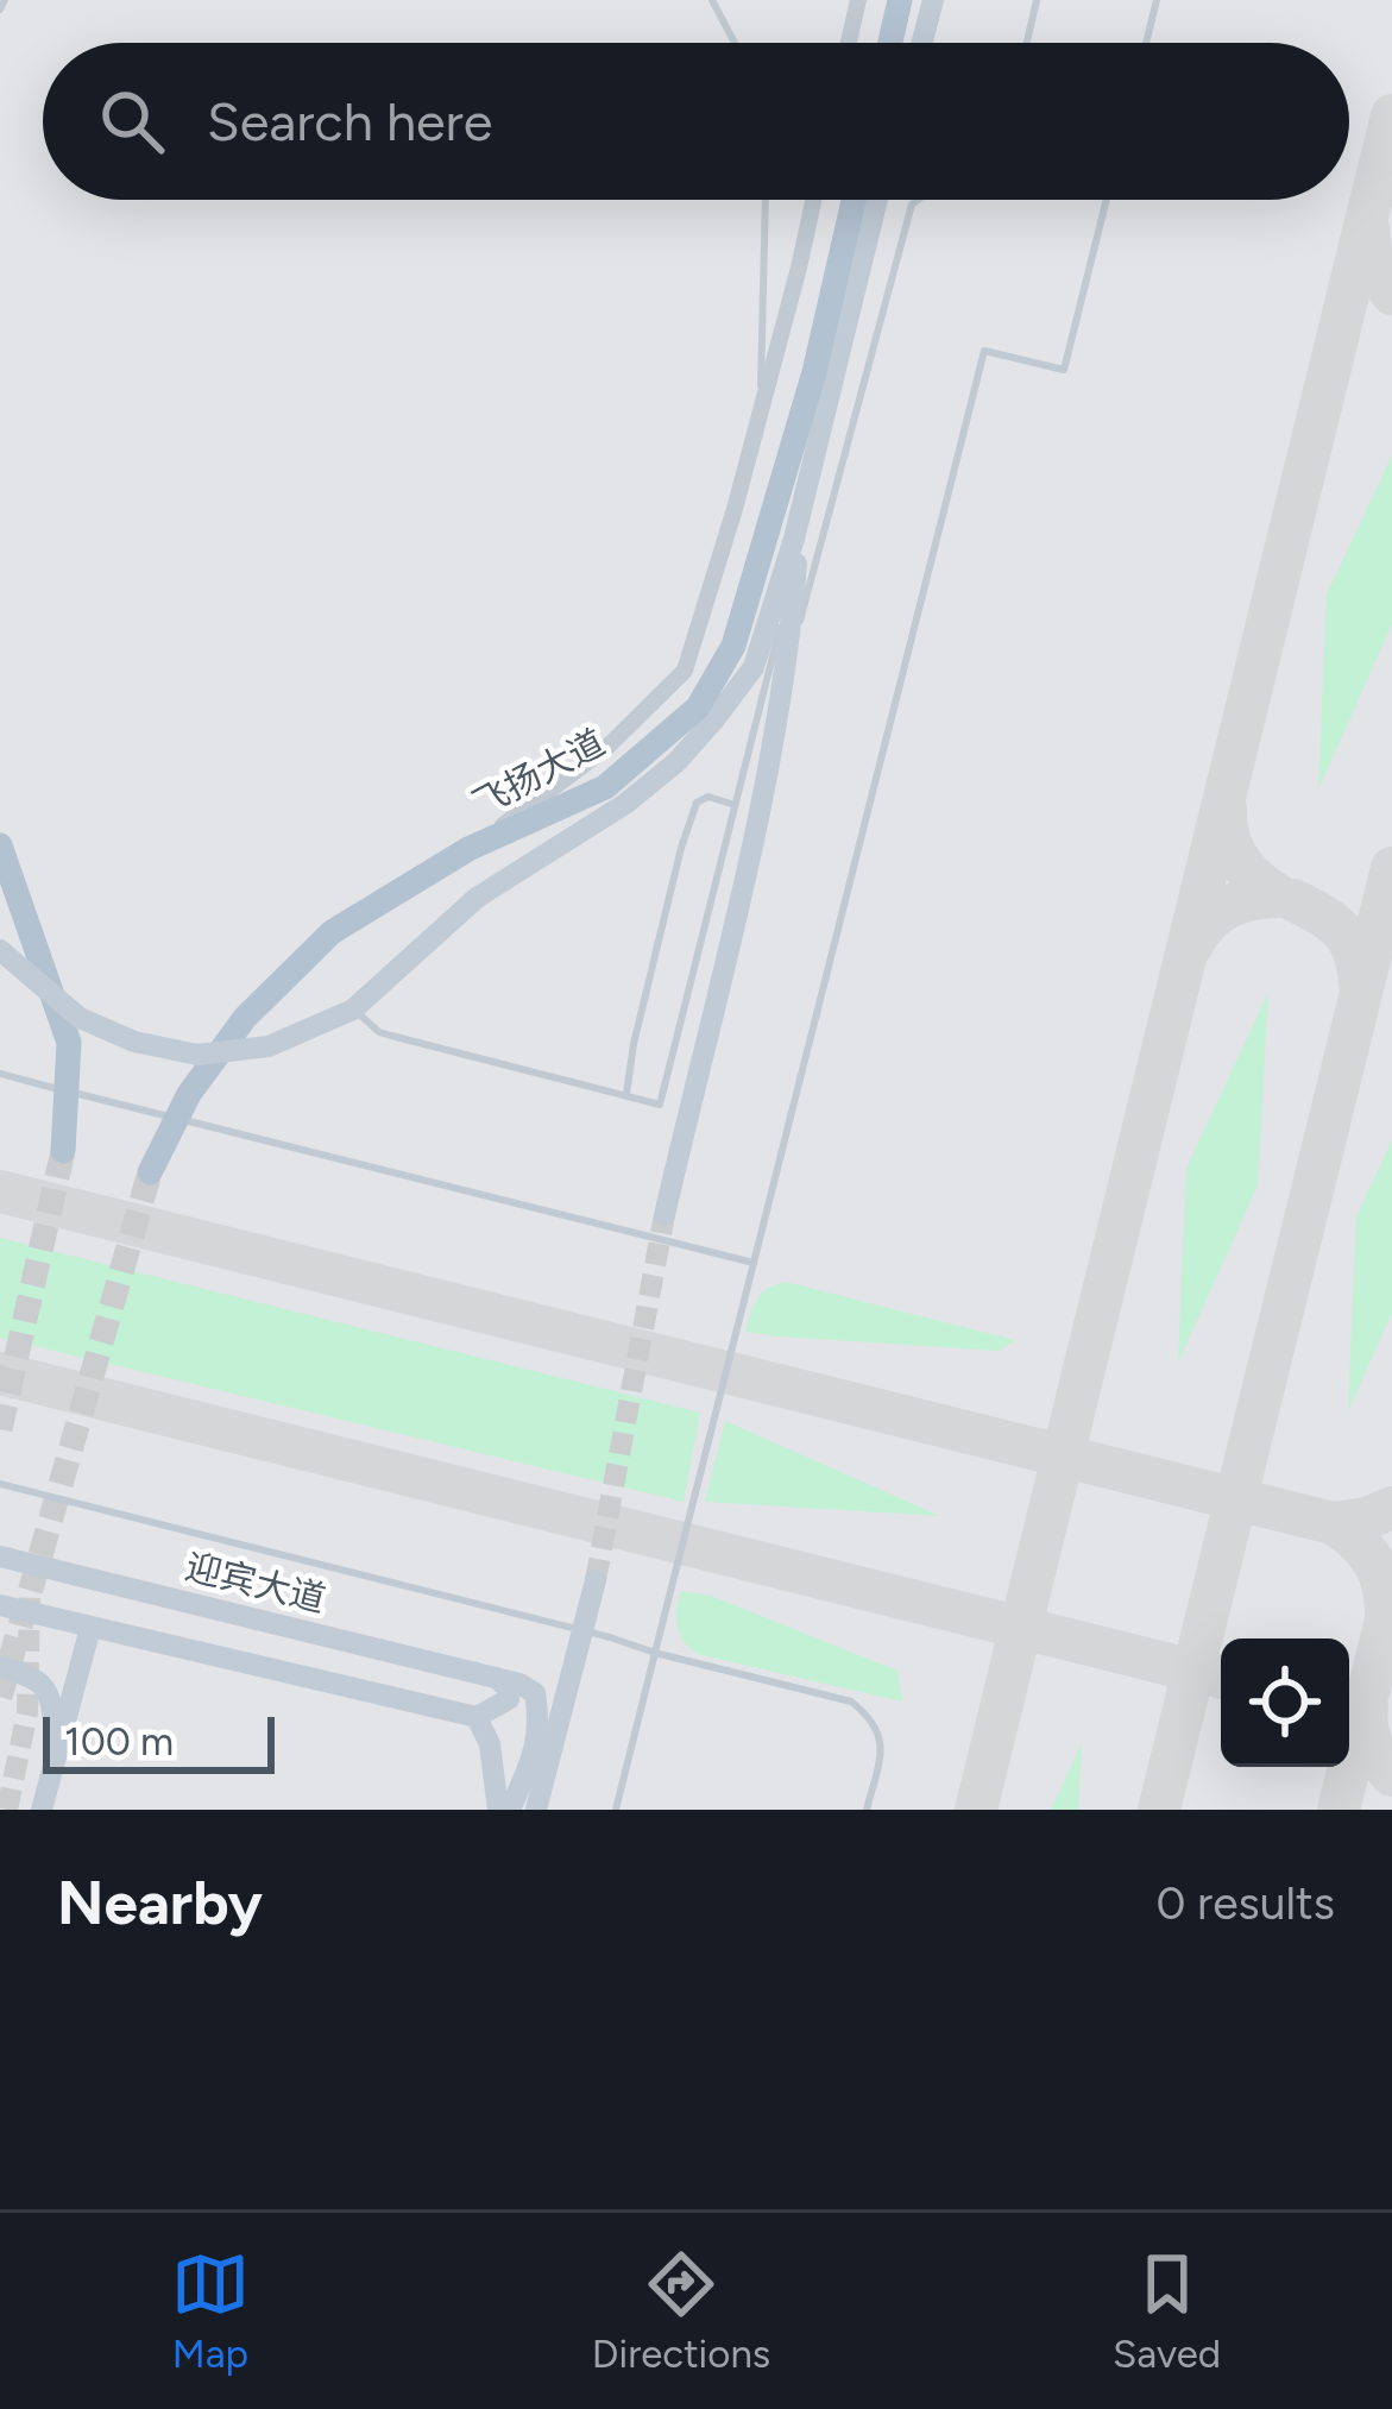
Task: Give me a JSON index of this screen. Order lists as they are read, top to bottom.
{
  "streets": {
    "main road": ["飞扬大道", "迎宾大道"]
  },
  "scale_bar": "100 m",
  "page": {
    "search": "Search here",
    "scale": "100 m",
    "heading": ["Nearby", "0 results"],
    "nav": ["Map", "Directions", "Saved"]
  }
}
